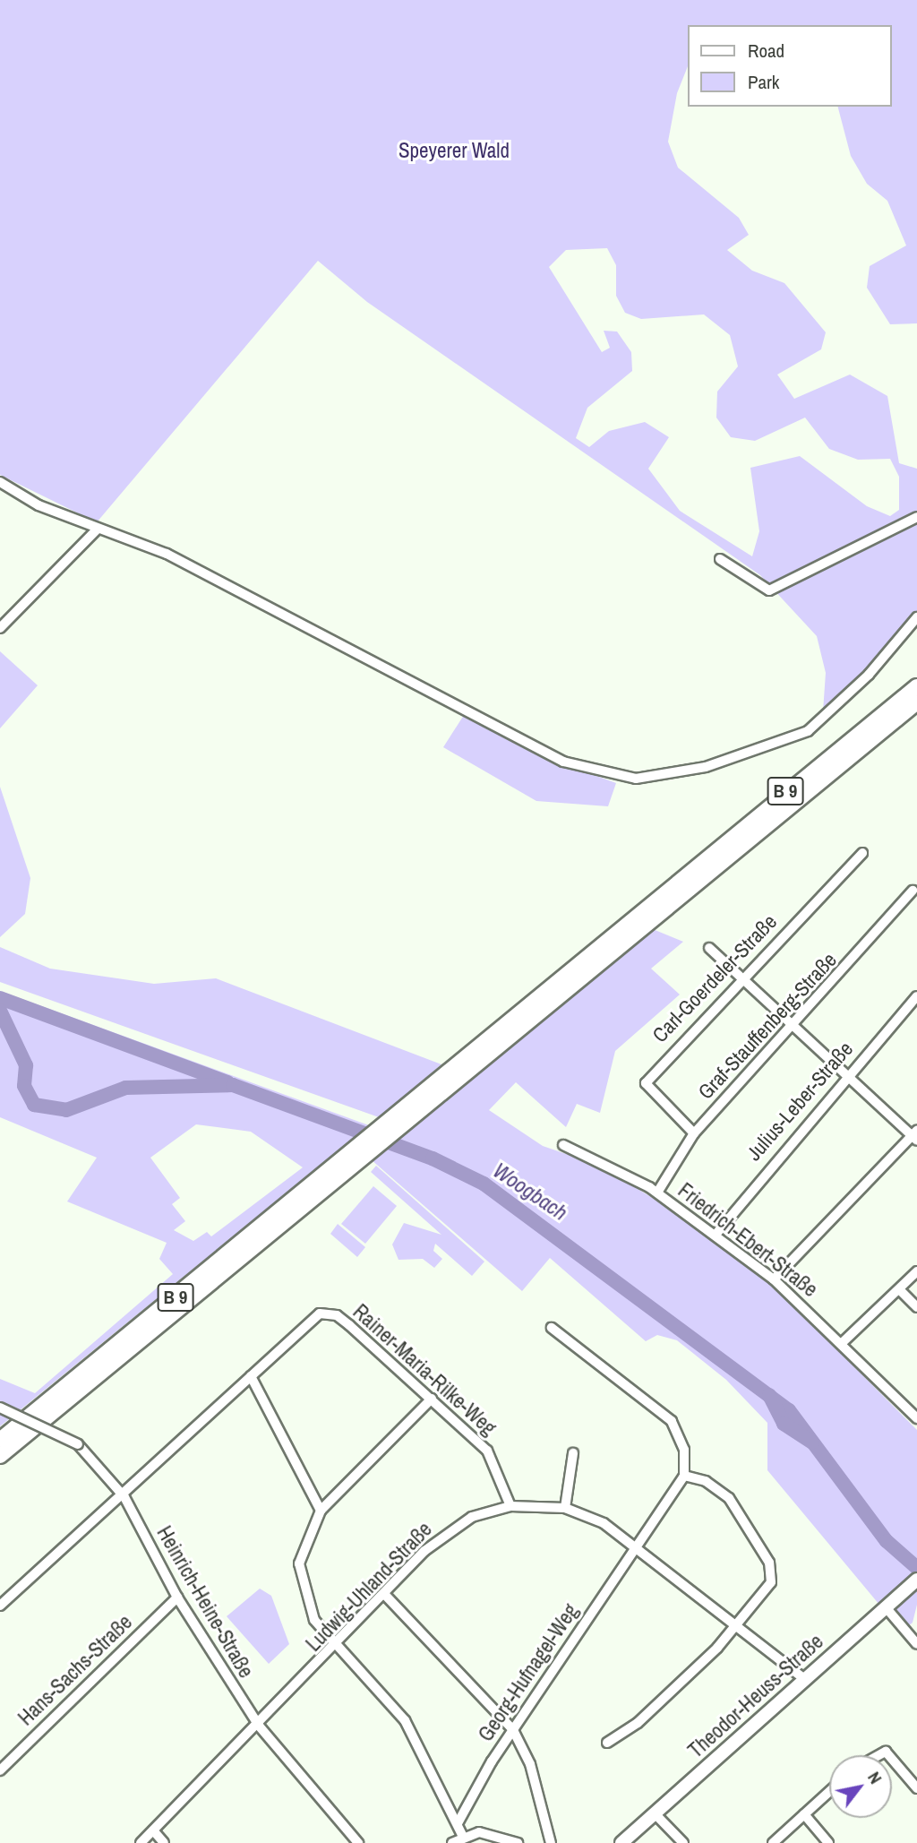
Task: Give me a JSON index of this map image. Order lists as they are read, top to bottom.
{
  "streets": {
    "highway": ["B 9"],
    "main road": ["Theodor-Heuss-Straße"],
    "street": [
      "Carl-Goerdeler-Straße",
      "Graf-Stauffenberg-Straße",
      "Julius-Leber-Straße",
      "Friedrich-Ebert-Straße",
      "Rainer-Maria-Rilke-Weg",
      "Ludwig-Uhland-Straße",
      "Heinrich-Heine-Straße",
      "Hans-Sachs-Straße",
      "Georg-Hufnagel-Weg"
    ]
  },
  "crossings": [
    ["Carl-Goerdeler-Straße", "Graf-Stauffenberg-Straße"],
    ["Graf-Stauffenberg-Straße", "Friedrich-Ebert-Straße"],
    ["Julius-Leber-Straße", "Friedrich-Ebert-Straße"],
    ["Rainer-Maria-Rilke-Weg", "Ludwig-Uhland-Straße"],
    ["Rainer-Maria-Rilke-Weg", "Heinrich-Heine-Straße"],
    ["Ludwig-Uhland-Straße", "Heinrich-Heine-Straße"],
    ["Ludwig-Uhland-Straße", "Georg-Hufnagel-Weg"],
    ["Ludwig-Uhland-Straße", "Theodor-Heuss-Straße"],
    ["Heinrich-Heine-Straße", "Hans-Sachs-Straße"]
  ],
  "water": ["Woogbach"],
  "parks": ["Speyerer Wald"],
  "legend": ["Road", "Park"],
  "north": "top right"
}
